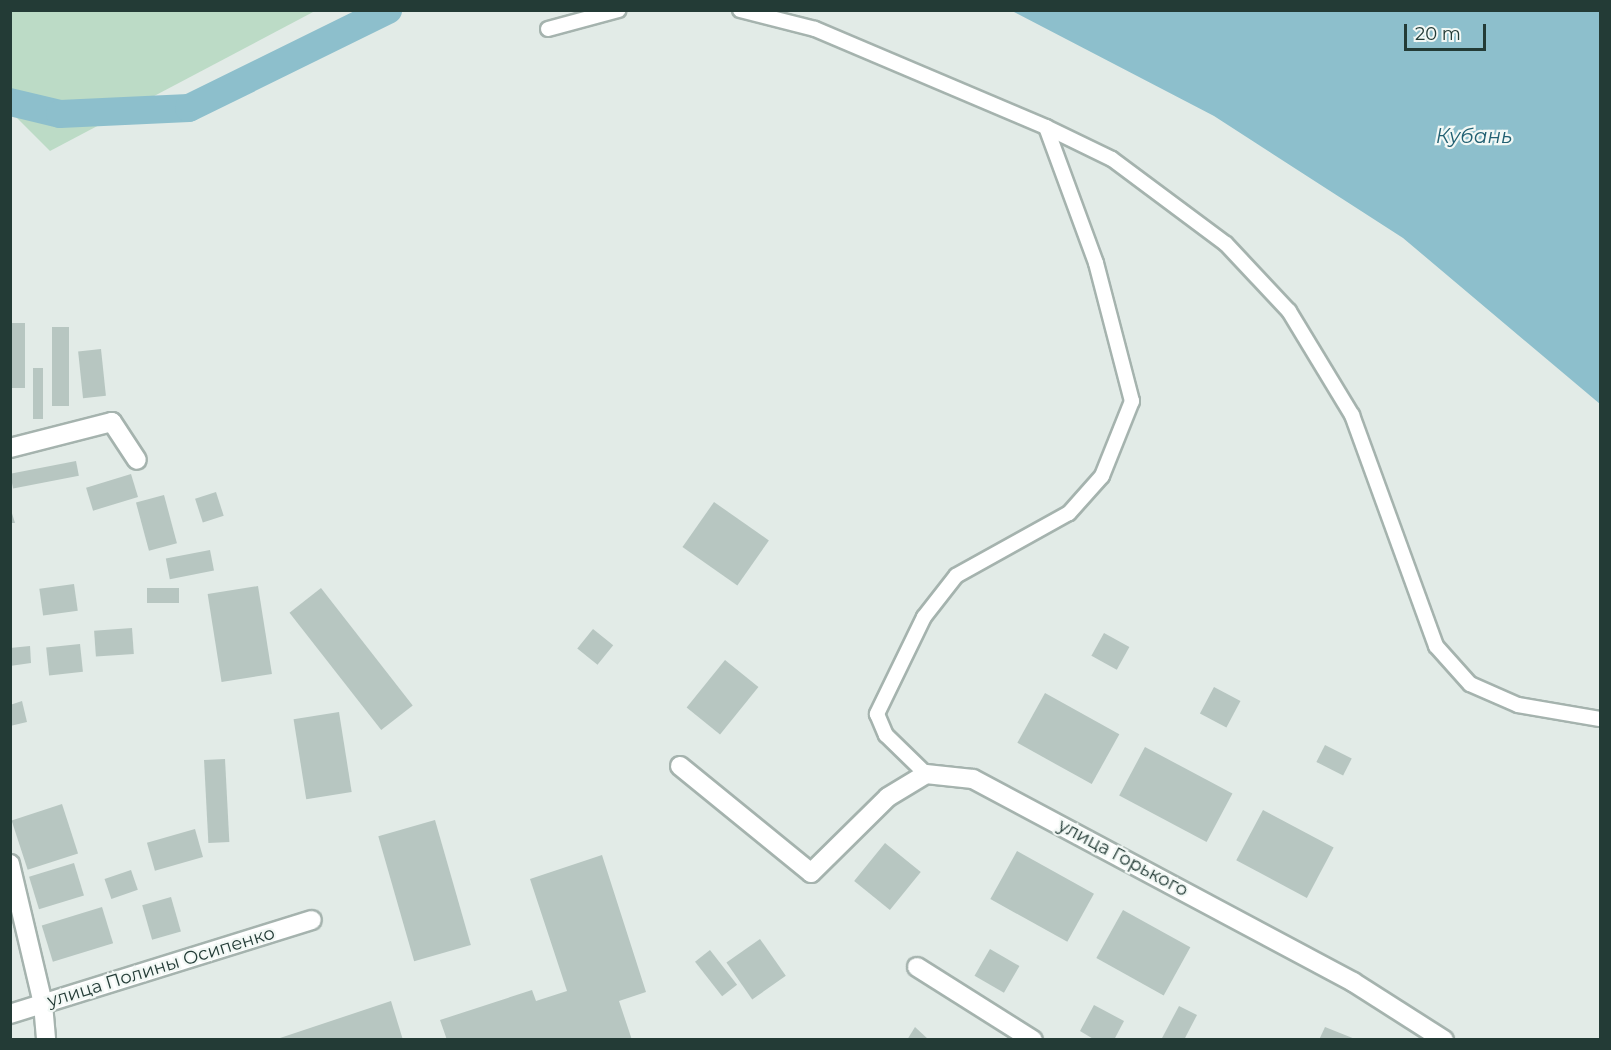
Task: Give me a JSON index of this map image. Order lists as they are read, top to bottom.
{
  "streets": {
    "street": ["улица Горького", "улица Полины Осипенко"]
  },
  "water": ["Кубань"],
  "scale_bar": "20 m"
}
